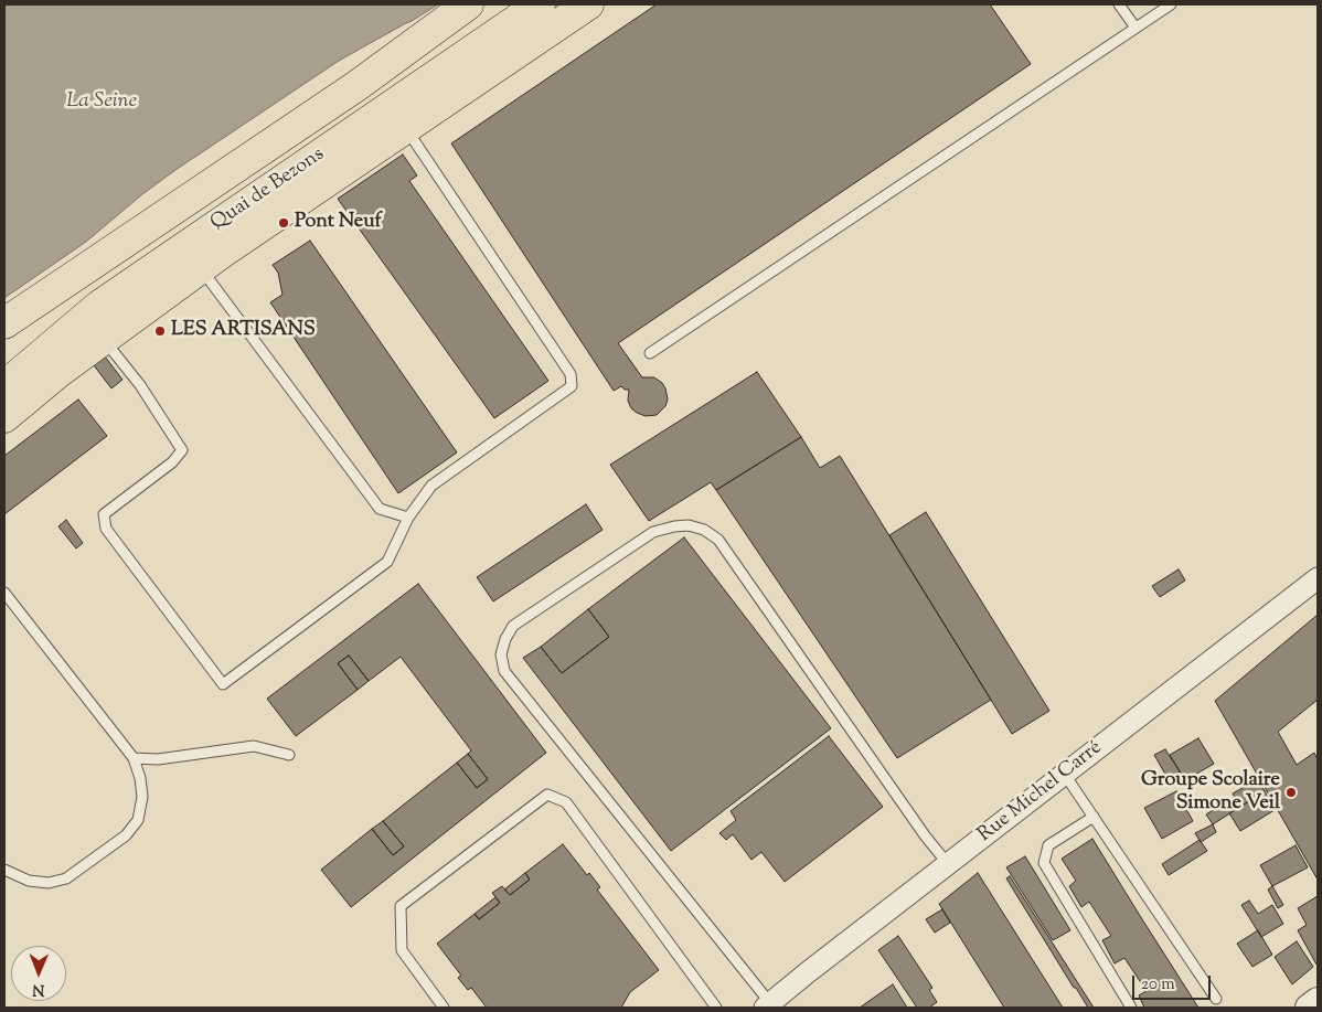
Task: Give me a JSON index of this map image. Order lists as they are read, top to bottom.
{
  "streets": {
    "main road": ["Quai de Bezons"],
    "street": ["Rue Michel Carré"]
  },
  "water": ["La Seine"],
  "places": ["Pont Neuf", "LES ARTISANS", "Groupe Scolaire Simone Veil"],
  "scale_bar": "20 m",
  "north": "bottom"
}
